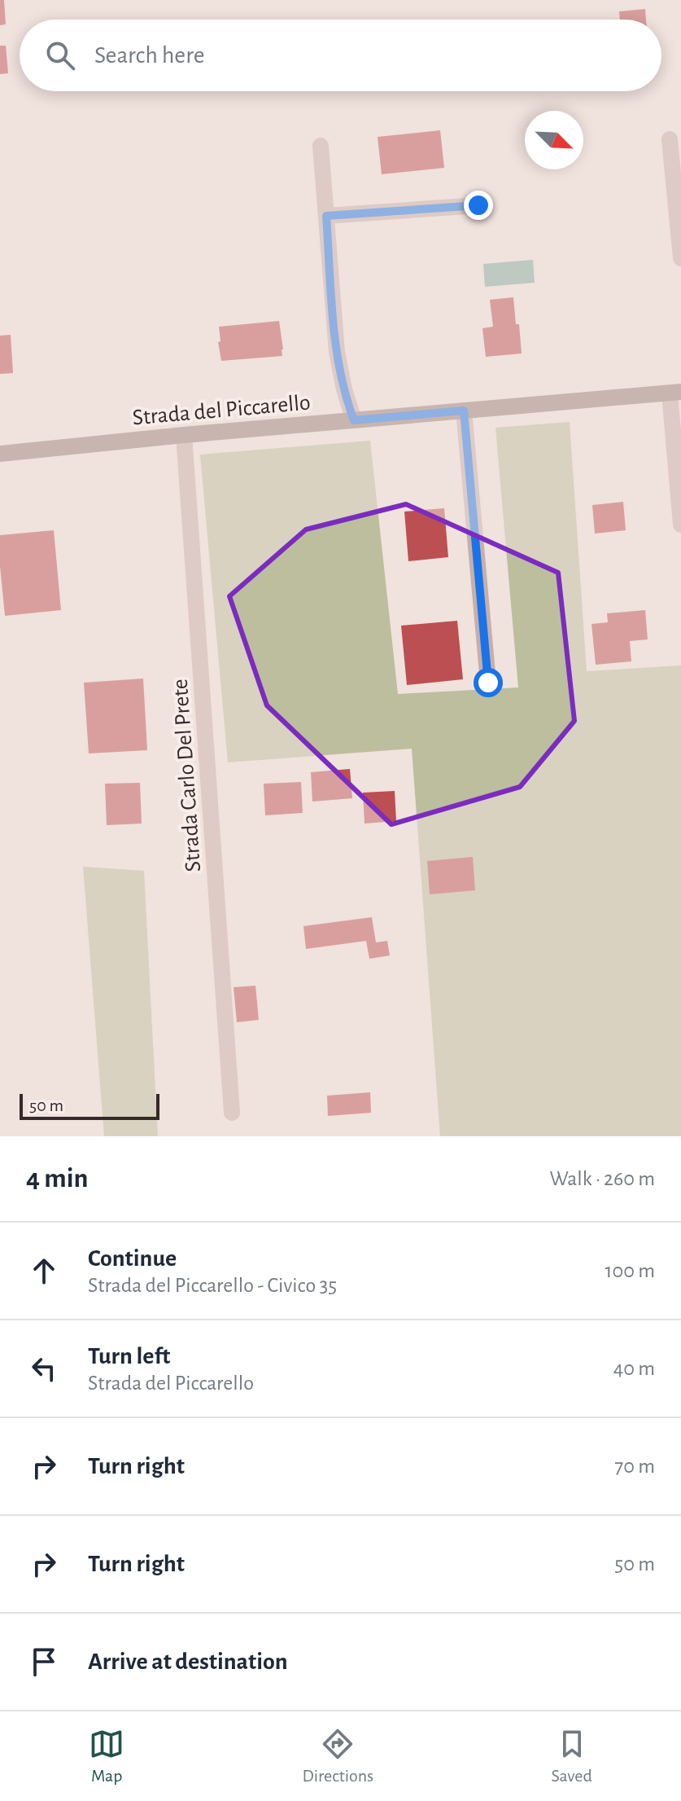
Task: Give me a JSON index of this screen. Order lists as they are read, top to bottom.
{
  "streets": {
    "street": ["Strada del Piccarello", "Strada Carlo Del Prete"]
  },
  "crossings": [
    ["Strada del Piccarello", "Strada Carlo Del Prete"]
  ],
  "scale_bar": "50 m",
  "north": "bottom right",
  "page": {
    "search": "Search here",
    "scale": "50 m",
    "heading": ["4 min", "Walk · 260 m"],
    "list": [
      ["Continue", "Strada del Piccarello - Civico 35", "100 m"],
      ["Turn left", "Strada del Piccarello", "40 m"],
      ["Turn right", "70 m"],
      ["Turn right", "50 m"],
      "Arrive at destination"
    ],
    "nav": ["Map", "Directions", "Saved"]
  }
}
